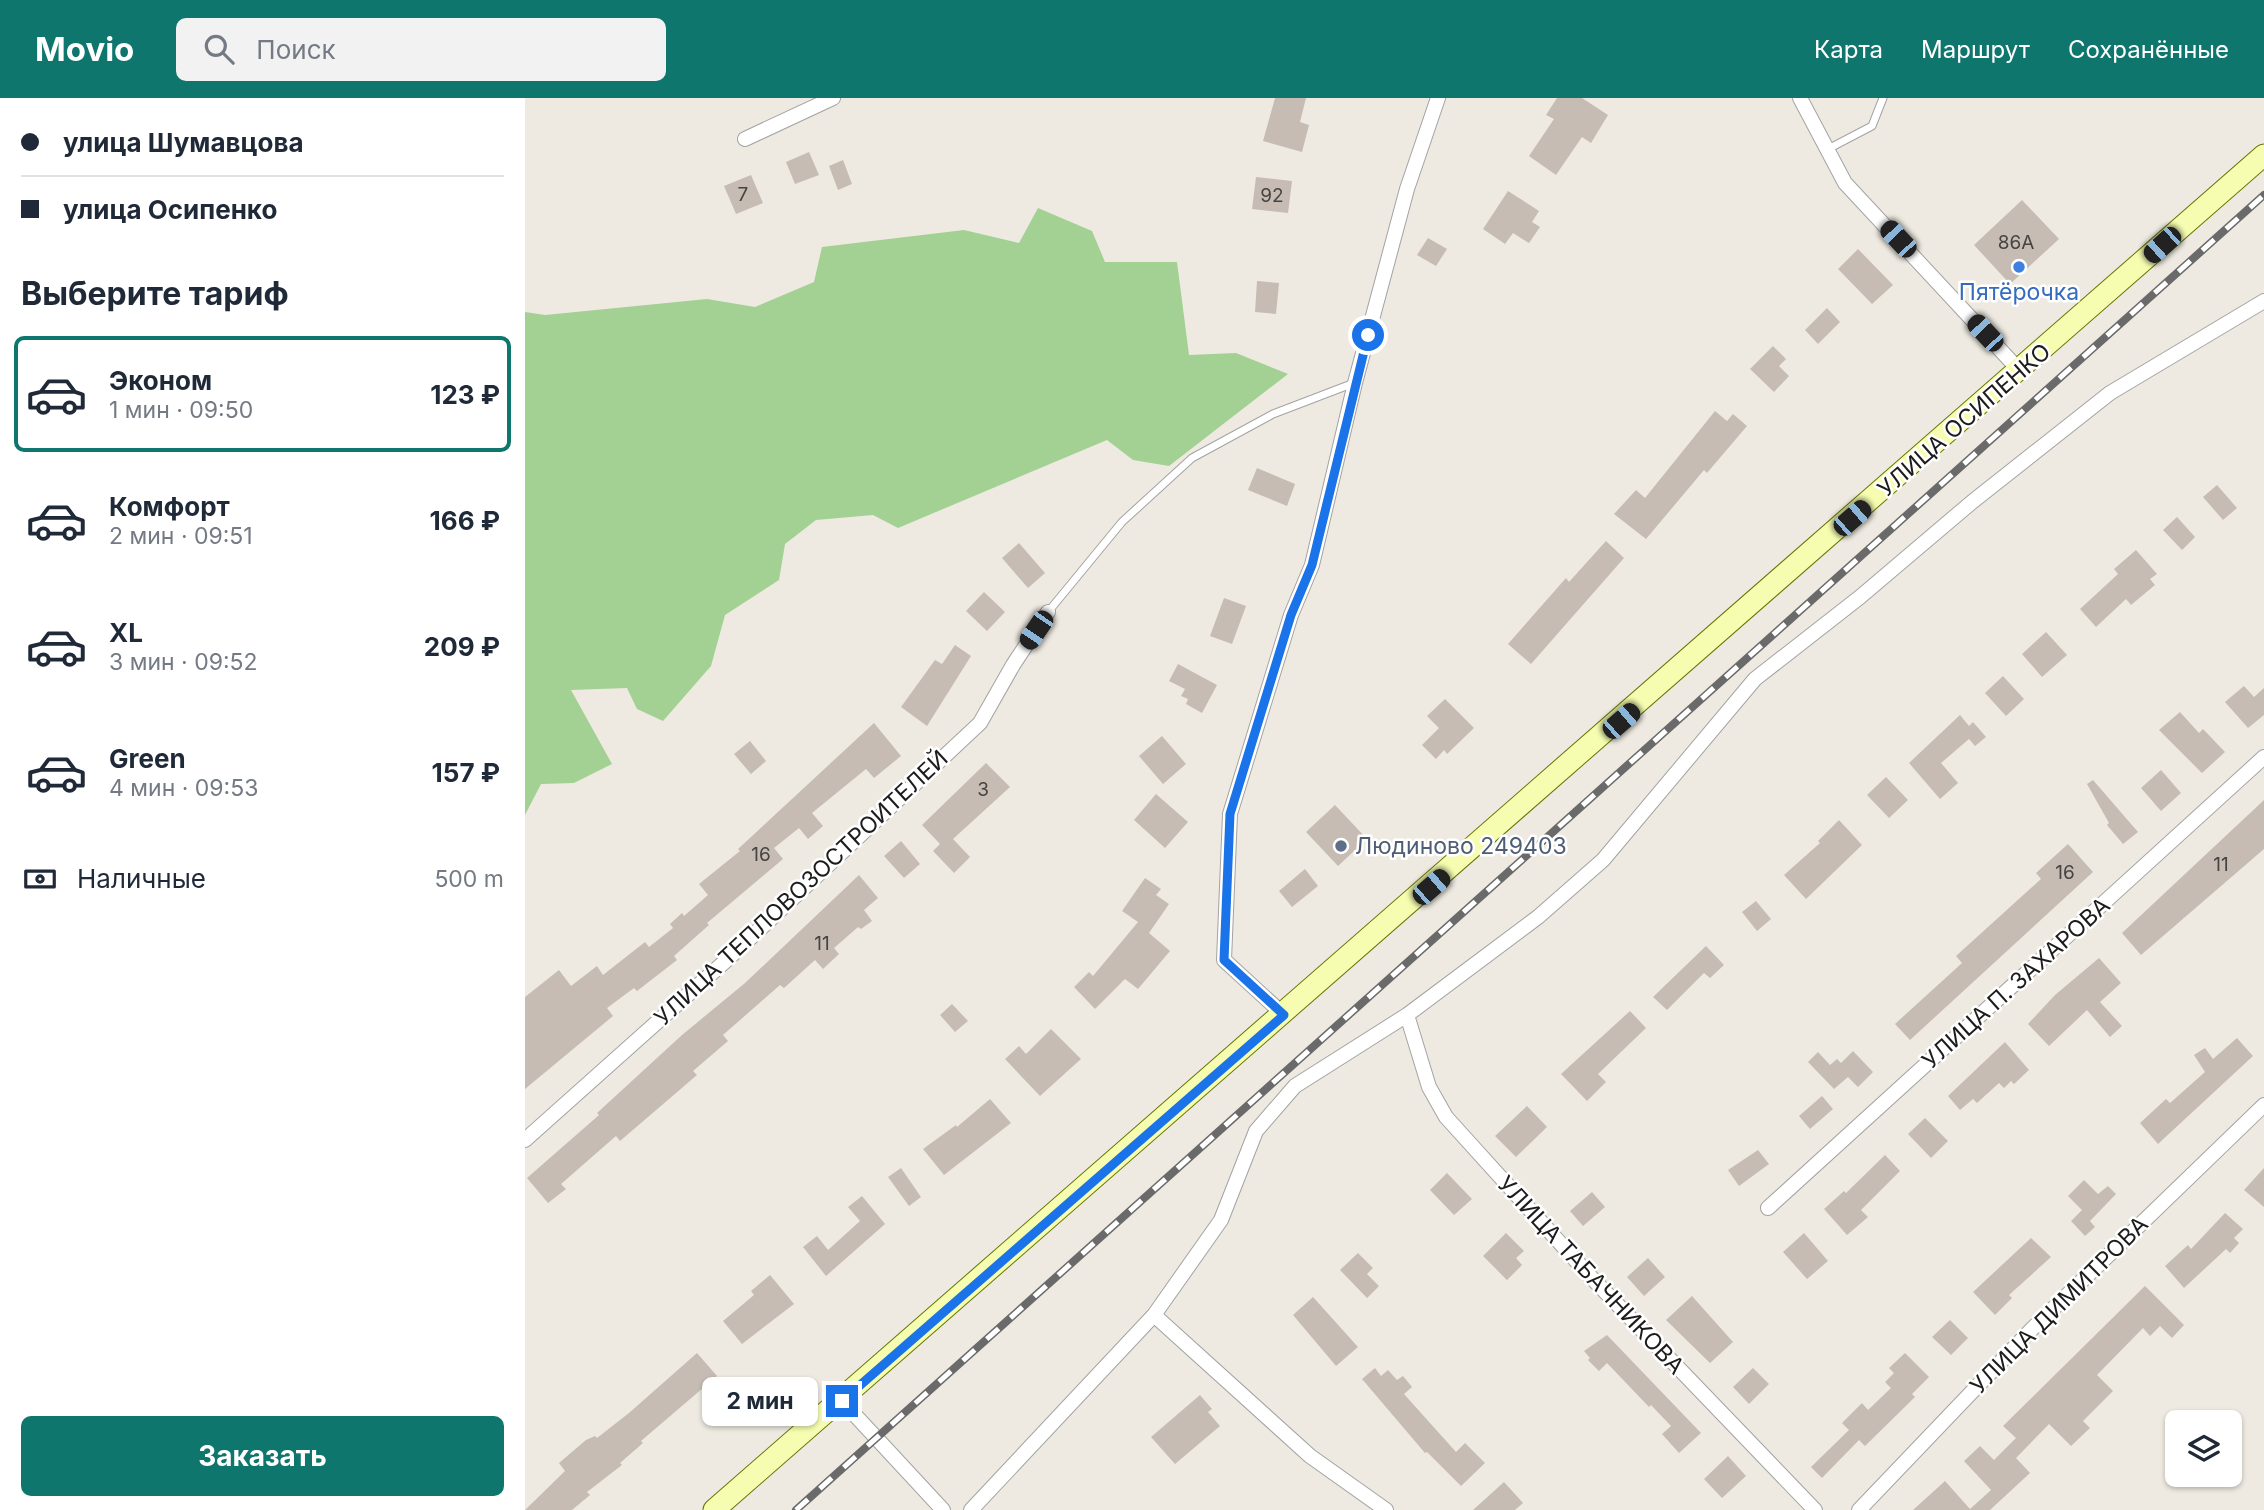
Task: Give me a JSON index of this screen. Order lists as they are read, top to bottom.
{
  "streets": {
    "street": [
      "УЛИЦА ОСИПЕНКО",
      "УЛИЦА ТЕПЛОВОЗОСТРОИТЕЛЕЙ",
      "УЛИЦА П. ЗАХАРОВА",
      "УЛИЦА ТАБАЧНИКОВА",
      "УЛИЦА ДИМИТРОВА"
    ]
  },
  "places": ["Пятёрочка", "Людиново 249403"],
  "house_numbers": [
    "7",
    "92",
    "86А",
    "3",
    "16",
    "11",
    "16",
    "11"
  ],
  "page": {
    "header": "Movio",
    "search": "Поиск",
    "nav": ["Карта", "Маршрут", "Сохранённые"],
    "banner": ["улица Шумавцова", "улица Осипенко"],
    "heading": "Выберите тариф",
    "list": [
      {
        "name": "Эконом",
        "note": "1 мин · 09:50",
        "value": "123 ₽"
      },
      {
        "name": "Комфорт",
        "note": "2 мин · 09:51",
        "value": "166 ₽"
      },
      {
        "name": "XL",
        "note": "3 мин · 09:52",
        "value": "209 ₽"
      },
      {
        "name": "Green",
        "note": "4 мин · 09:53",
        "value": "157 ₽"
      }
    ],
    "pay": ["Наличные", "500 m"],
    "bubble": "2 мин",
    "buttons": "Заказать"
  }
}
